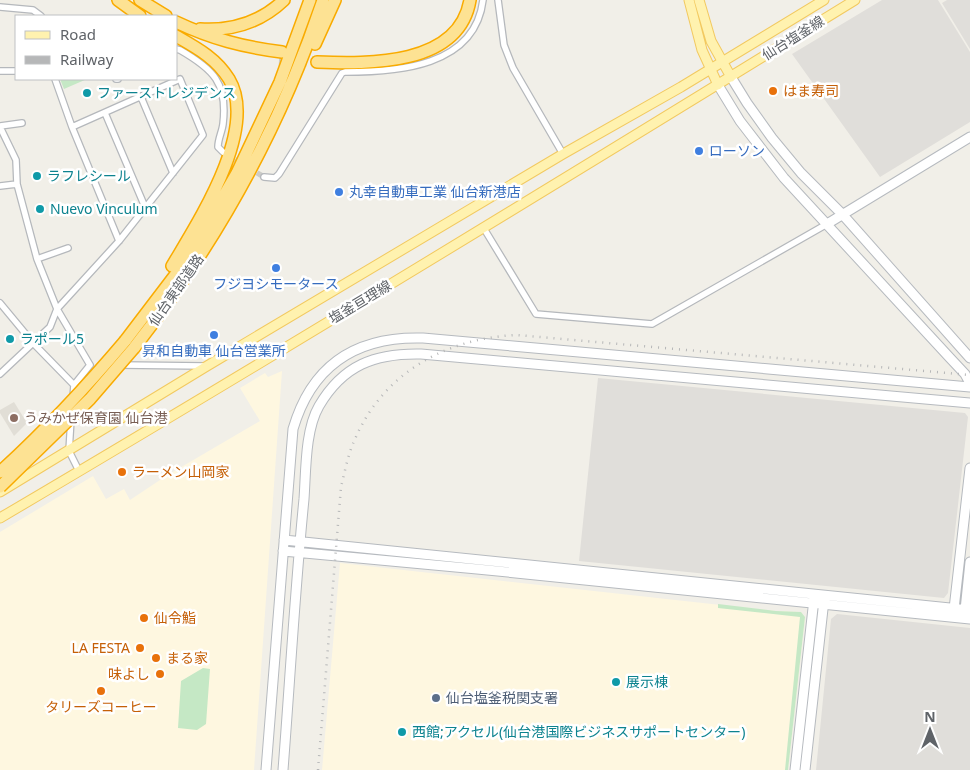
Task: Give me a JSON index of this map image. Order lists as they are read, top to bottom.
{
  "streets": {
    "highway": ["仙台東部道路"],
    "main road": ["仙台塩釜線", "塩釜亘理線"]
  },
  "crossings": [
    ["仙台塩釜線", "塩釜亘理線"]
  ],
  "places": [
    "はま寿司",
    "ファーストレジデンス",
    "ローソン",
    "ラフレシール",
    "丸幸自動車工業 仙台新港店",
    "Nuevo Vinculum",
    "フジヨシモータース",
    "昇和自動車 仙台営業所",
    "ラポール5",
    "うみかぜ保育園 仙台港",
    "ラーメン山岡家",
    "仙令鮨",
    "LA FESTA",
    "まる家",
    "味よし",
    "展示棟",
    "タリーズコーヒー",
    "仙台塩釜税関支署",
    "西館;アクセル(仙台港国際ビジネスサポートセンター)"
  ],
  "legend": ["Road", "Railway"],
  "north": "top"
}
